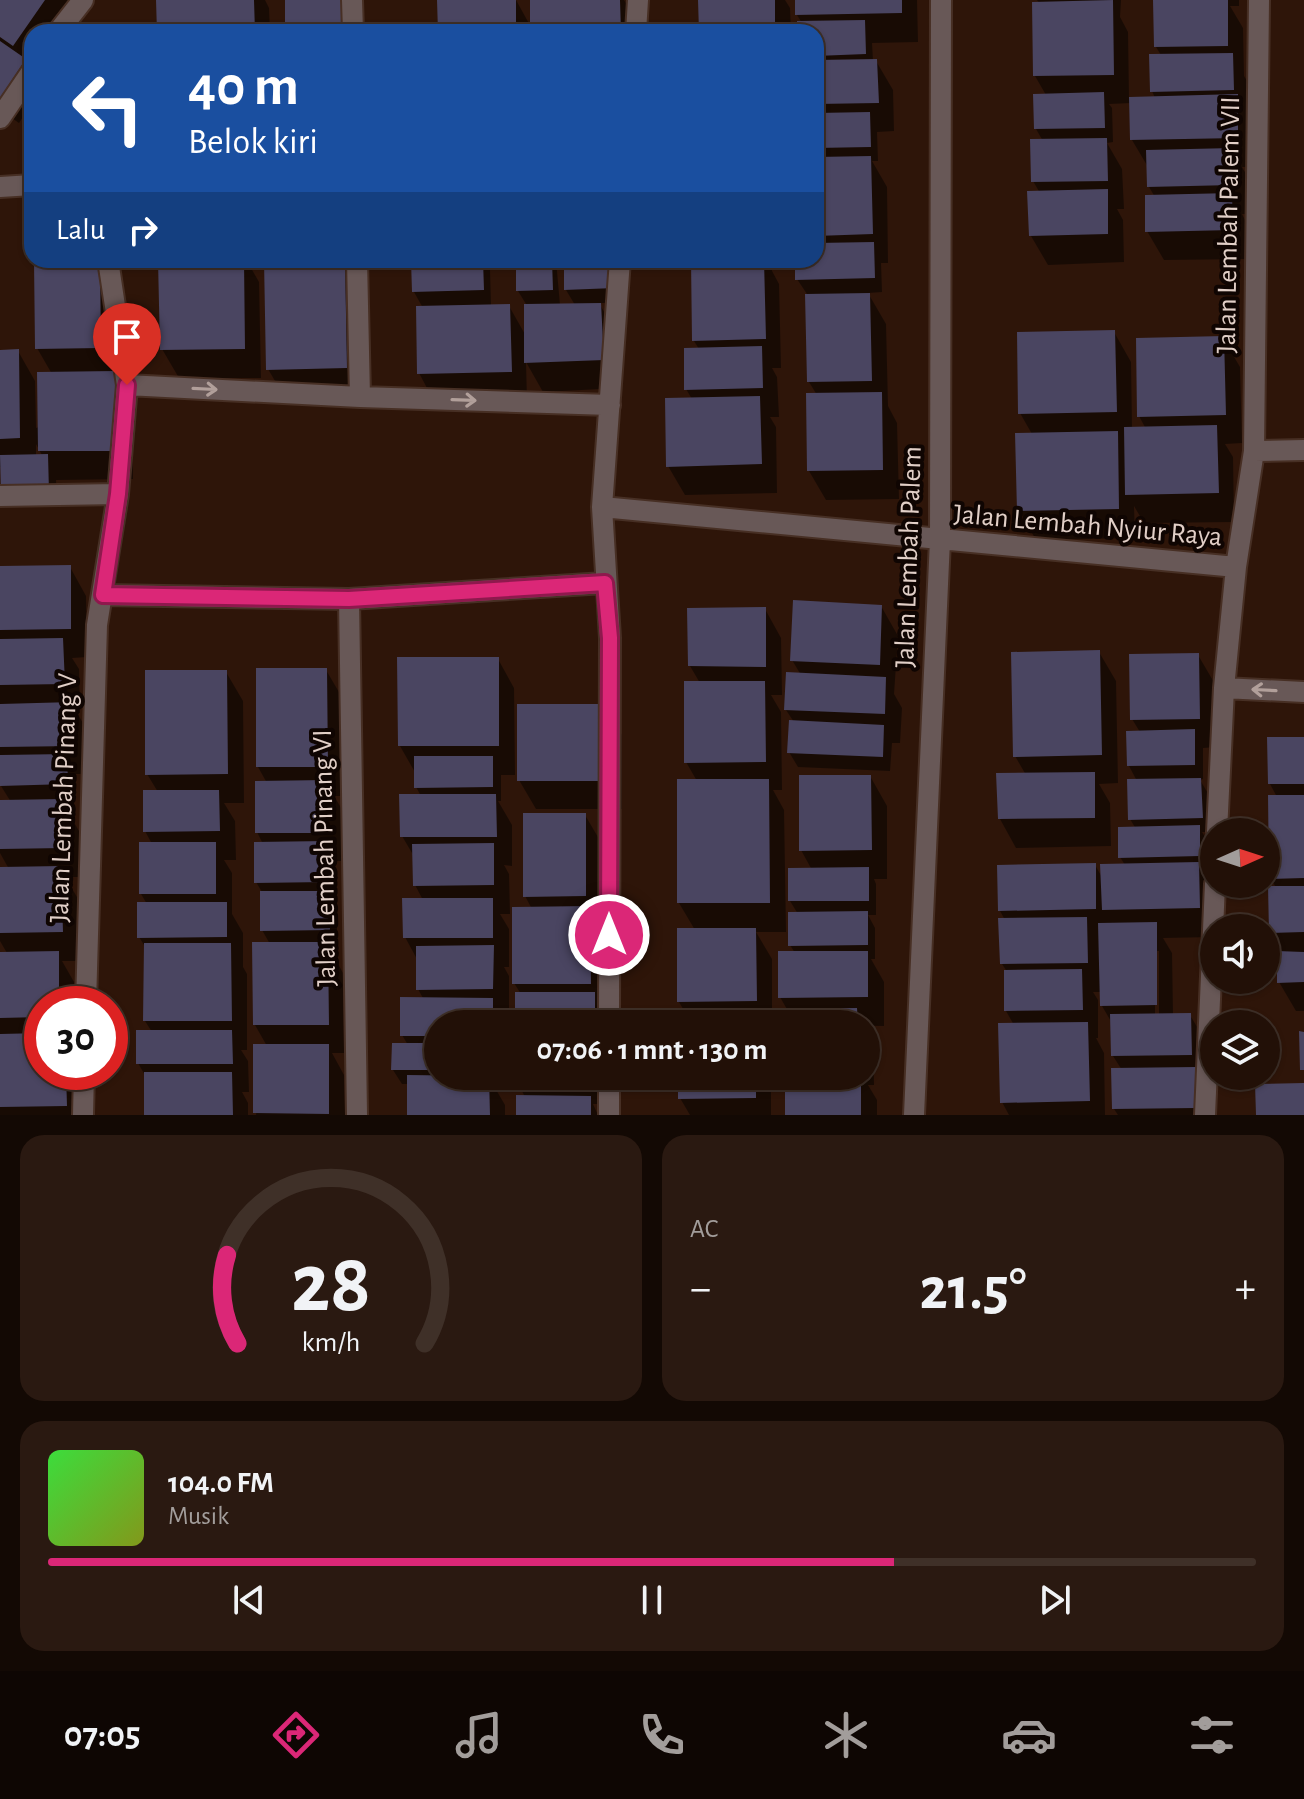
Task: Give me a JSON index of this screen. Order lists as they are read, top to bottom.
{
  "streets": {
    "street": [
      "Jalan Lembah Palem VII",
      "Jalan Lembah Nyiur Raya",
      "Jalan Lembah Palem",
      "Jalan Lembah Pinang V",
      "Jalan Lembah Pinang VI"
    ]
  },
  "crossings": [
    ["Jalan Lembah Palem VII", "Jalan Lembah Nyiur Raya"],
    ["Jalan Lembah Nyiur Raya", "Jalan Lembah Palem"]
  ],
  "north": "right",
  "page": {
    "turn": ["40 m", "Belok kiri"],
    "then": "Lalu",
    "limit": "30",
    "trip": "07:06 · 1 mnt · 130 m",
    "tile": "AC",
    "heat": ["−", "21.5°", "+"],
    "song": ["104.0 FM", "Musik"],
    "tabs": "07:05",
    "gauge": ["28", "km/h"]
  }
}
